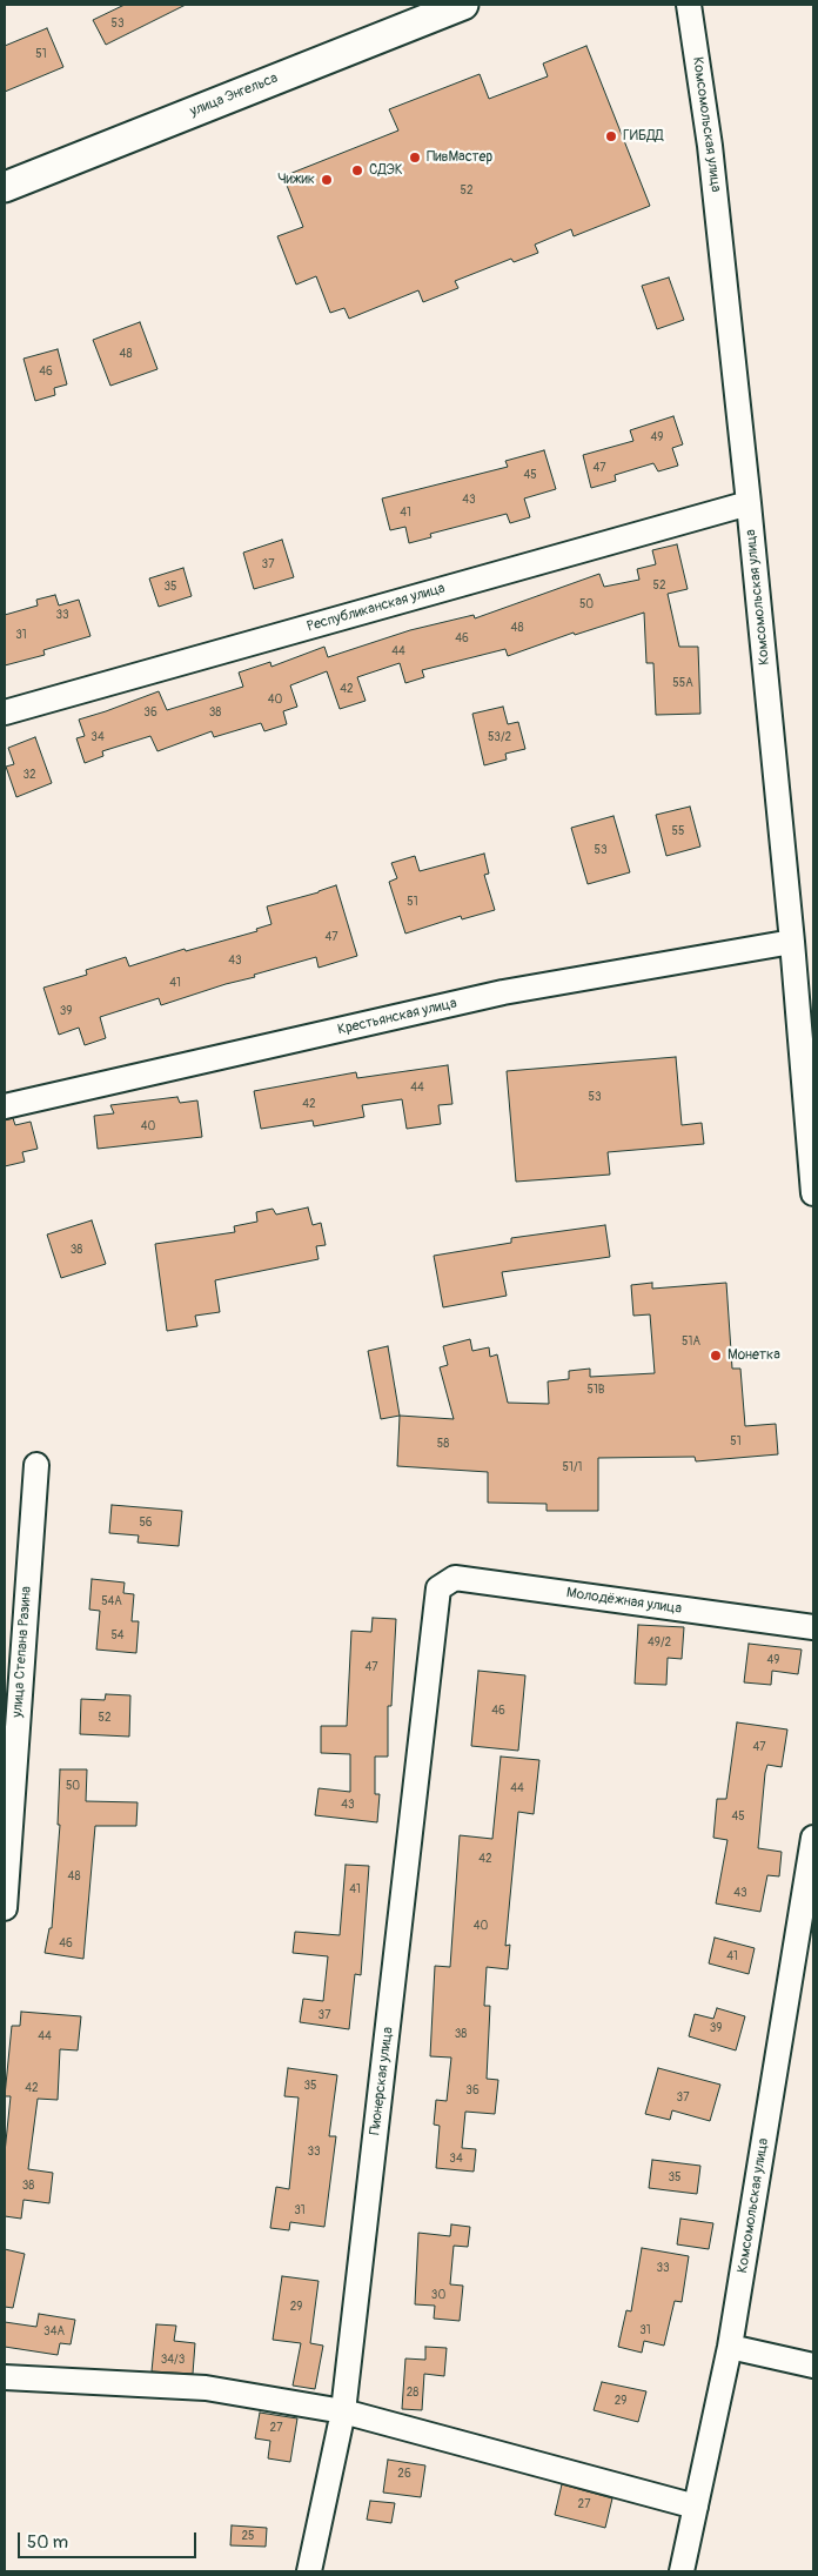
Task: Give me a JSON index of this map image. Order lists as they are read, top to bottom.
{
  "streets": {
    "street": [
      "улица Энгельса",
      "Комсомольская улица",
      "Республиканская улица",
      "Крестьянская улица",
      "Молодёжная улица",
      "улица Степана Разина",
      "Пионерская улица"
    ]
  },
  "crossings": [
    ["Комсомольская улица", "Республиканская улица"],
    ["Комсомольская улица", "Крестьянская улица"],
    ["Молодёжная улица", "Пионерская улица"]
  ],
  "places": [
    "ГИБДД",
    "ПивМастер",
    "СДЭК",
    "Чижик",
    "Монетка"
  ],
  "house_numbers": [
    "53",
    "51",
    "52",
    "48",
    "46",
    "49",
    "47",
    "45",
    "43",
    "41",
    "37",
    "52",
    "35",
    "50",
    "33",
    "48",
    "31",
    "46",
    "44",
    "55А",
    "42",
    "40",
    "36",
    "38",
    "34",
    "53/2",
    "32",
    "55",
    "53",
    "51",
    "47",
    "43",
    "41",
    "39",
    "44",
    "53",
    "42",
    "40",
    "38",
    "51А",
    "51В",
    "51",
    "58",
    "51/1",
    "56",
    "54А",
    "54",
    "49/2",
    "49",
    "47",
    "46",
    "52",
    "47",
    "50",
    "44",
    "43",
    "45",
    "42",
    "48",
    "41",
    "43",
    "40",
    "46",
    "41",
    "37",
    "39",
    "38",
    "44",
    "35",
    "42",
    "36",
    "37",
    "33",
    "34",
    "35",
    "38",
    "31",
    "33",
    "30",
    "29",
    "31",
    "34А",
    "34/3",
    "28",
    "29",
    "27",
    "26",
    "27",
    "25"
  ],
  "scale_bar": "50 m"
}
